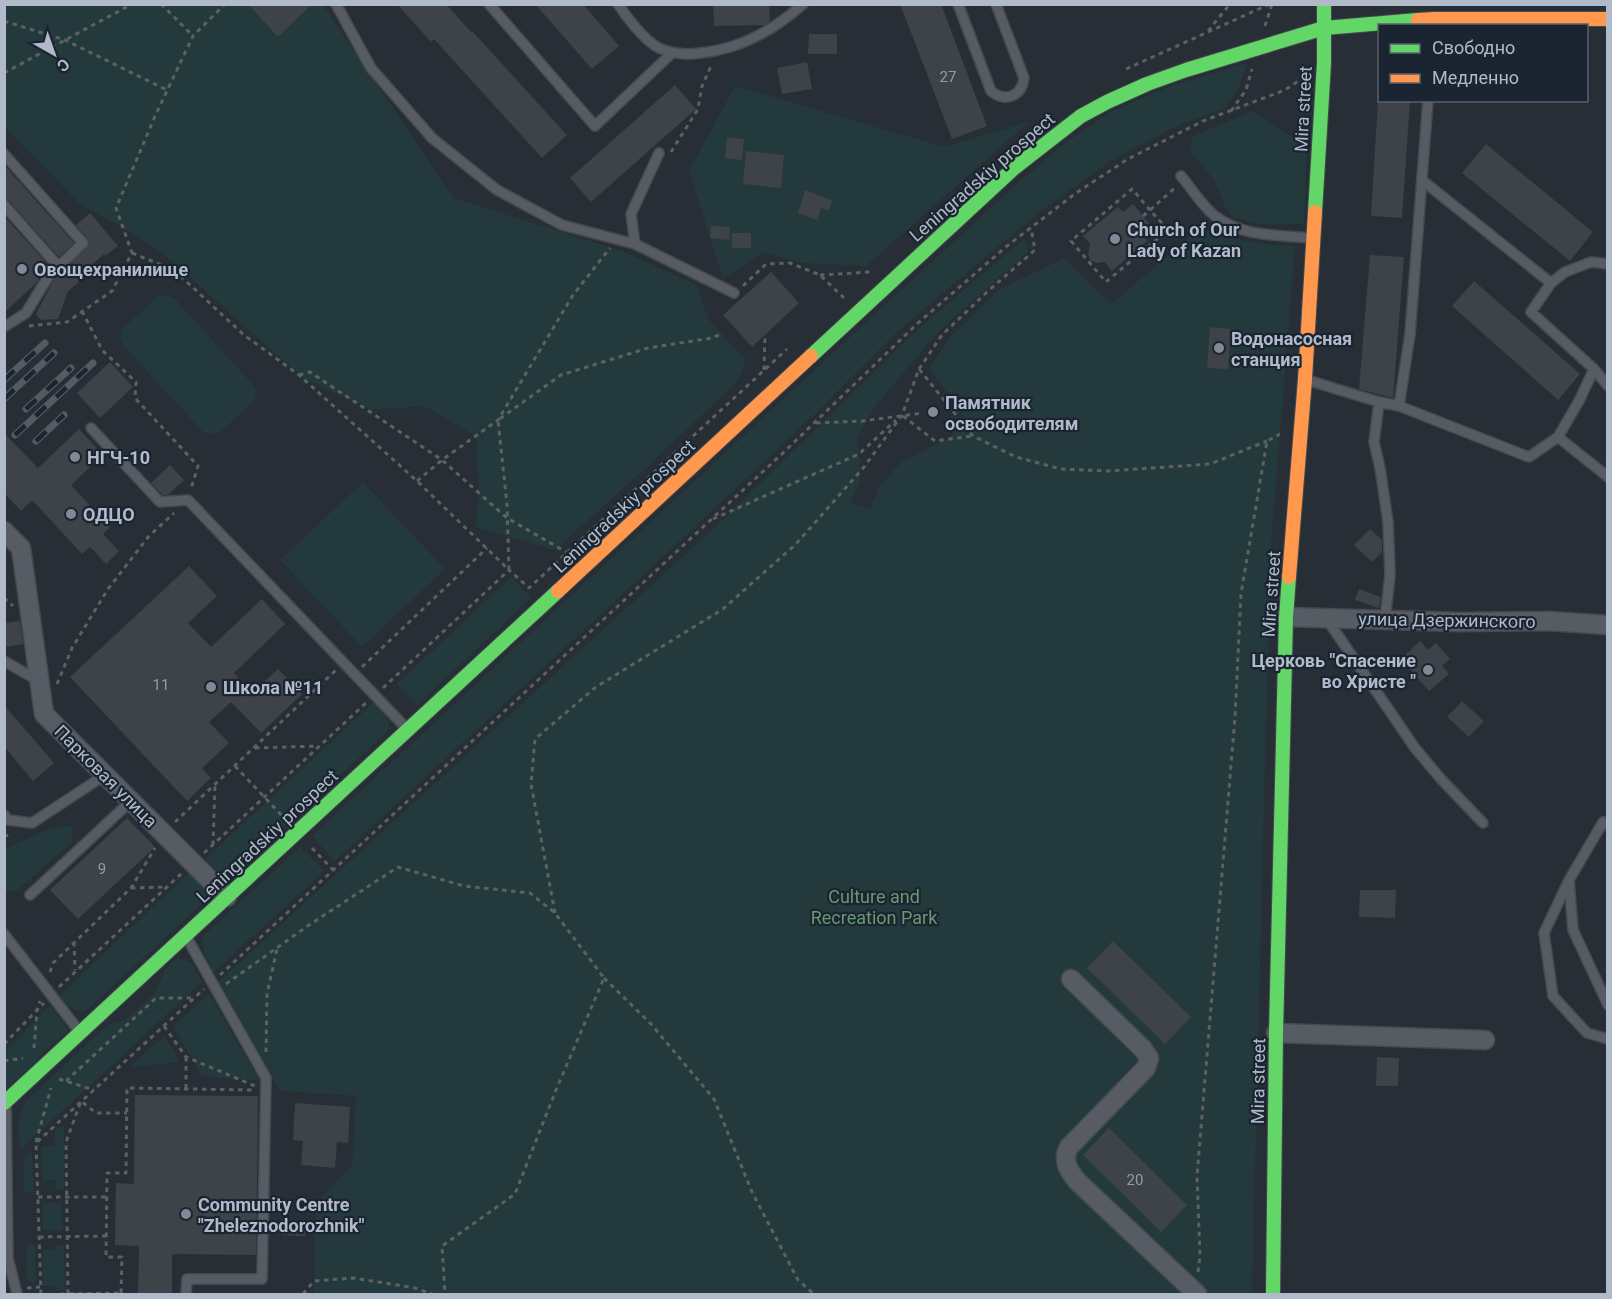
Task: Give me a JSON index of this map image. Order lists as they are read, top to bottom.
{
  "streets": {
    "street": [
      "Mira street",
      "Leningradskiy prospect",
      "улица Дзержинского",
      "Парковая улица"
    ]
  },
  "crossings": [
    ["Mira street", "Leningradskiy prospect"],
    ["Mira street", "улица Дзержинского"],
    ["Leningradskiy prospect", "Парковая улица"]
  ],
  "parks": ["Culture and Recreation Park"],
  "places": [
    "Church of Our Lady of Kazan",
    "Овощехранилище",
    "Водонасосная станция",
    "Памятник освободителям",
    "НГЧ-10",
    "ОДЦО",
    "Церковь \"Спасение во Христе \"",
    "Школа №11",
    "Сommunity Сentre \"Zheleznodorozhnik\""
  ],
  "house_numbers": [
    "27",
    "11",
    "9",
    "20"
  ],
  "legend": ["Свободно", "Медленно"],
  "north": "bottom right"
}
